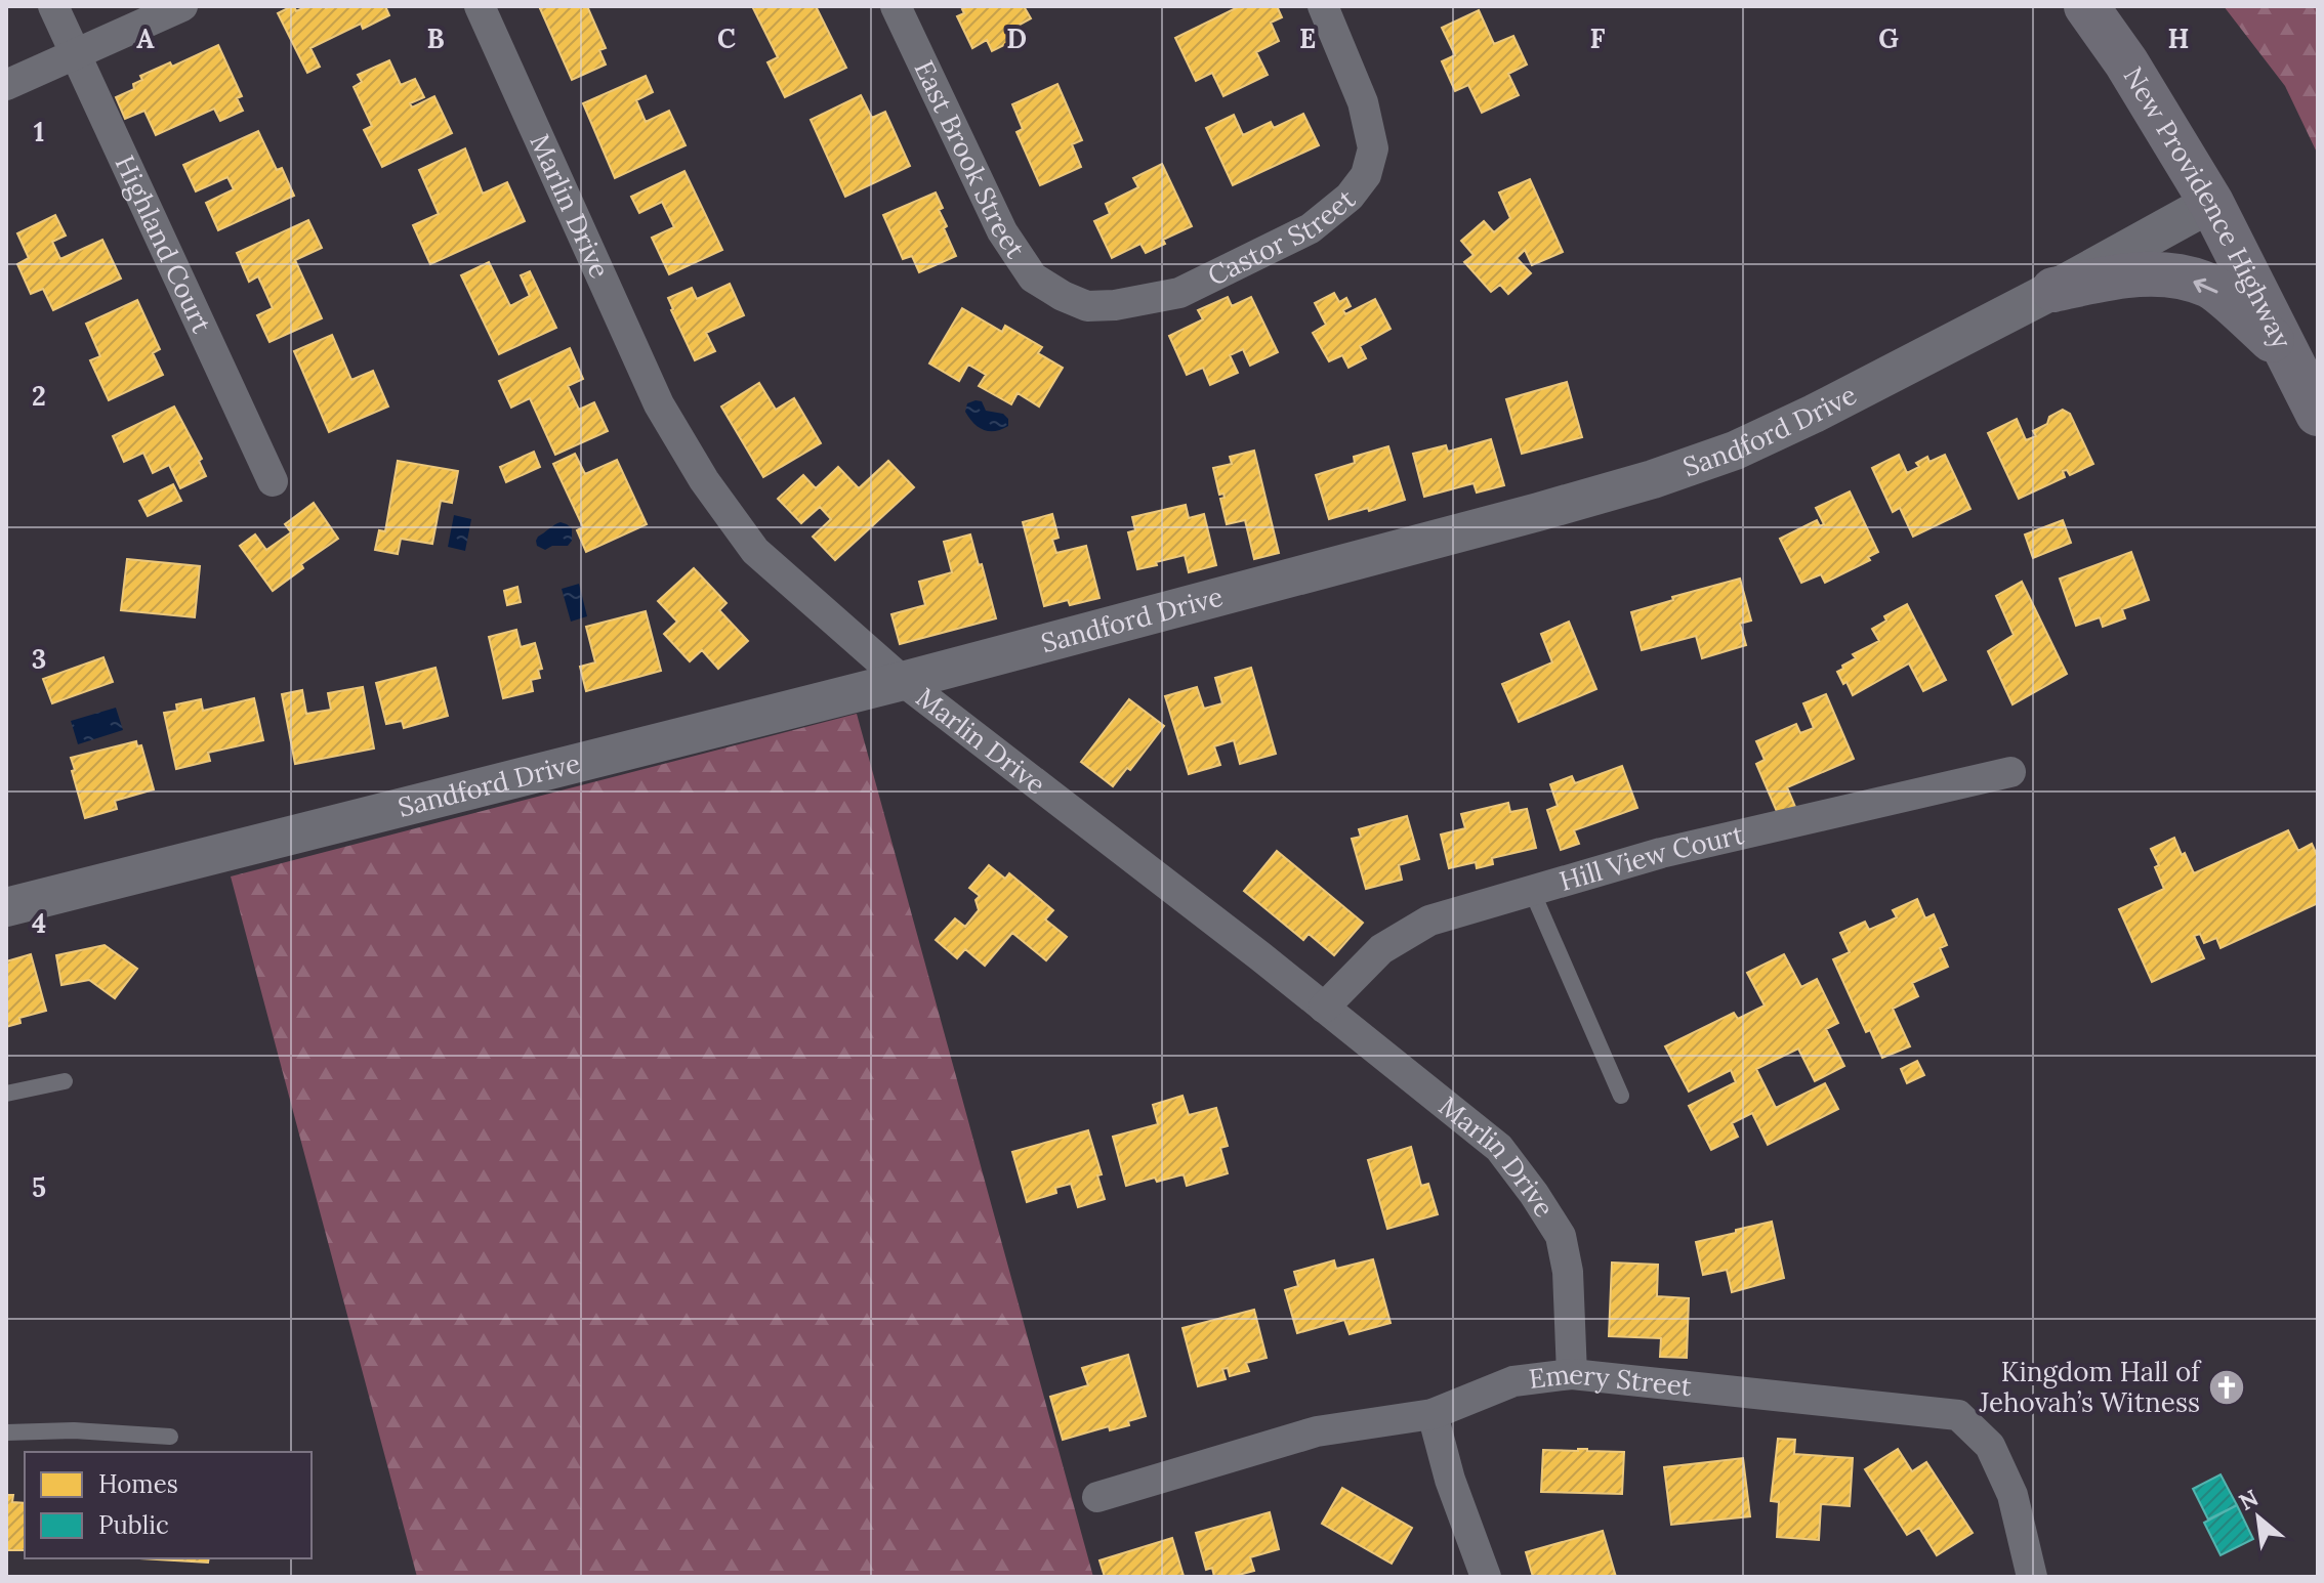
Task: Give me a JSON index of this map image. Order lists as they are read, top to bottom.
{
  "streets": {
    "highway": ["New Providence Highway"],
    "street": [
      "East Brook Street",
      "Marlin Drive",
      "Castor Street",
      "Highland Court",
      "Sandford Drive",
      "Hill View Court",
      "Emery Street"
    ]
  },
  "crossings": [
    ["East Brook Street", "Castor Street"],
    ["Marlin Drive", "Sandford Drive"],
    ["Marlin Drive", "Hill View Court"],
    ["Marlin Drive", "Emery Street"],
    ["New Providence Highway", "Sandford Drive"]
  ],
  "places": {
    "church": ["Kingdom Hall of Jehovah’s Witness"]
  },
  "legend": ["Homes", "Public"],
  "north": "top left",
  "grid": {
    "columns": [
      "A",
      "B",
      "C",
      "D",
      "E",
      "F",
      "G",
      "H"
    ],
    "rows": [
      "1",
      "2",
      "3",
      "4",
      "5"
    ]
  }
}
